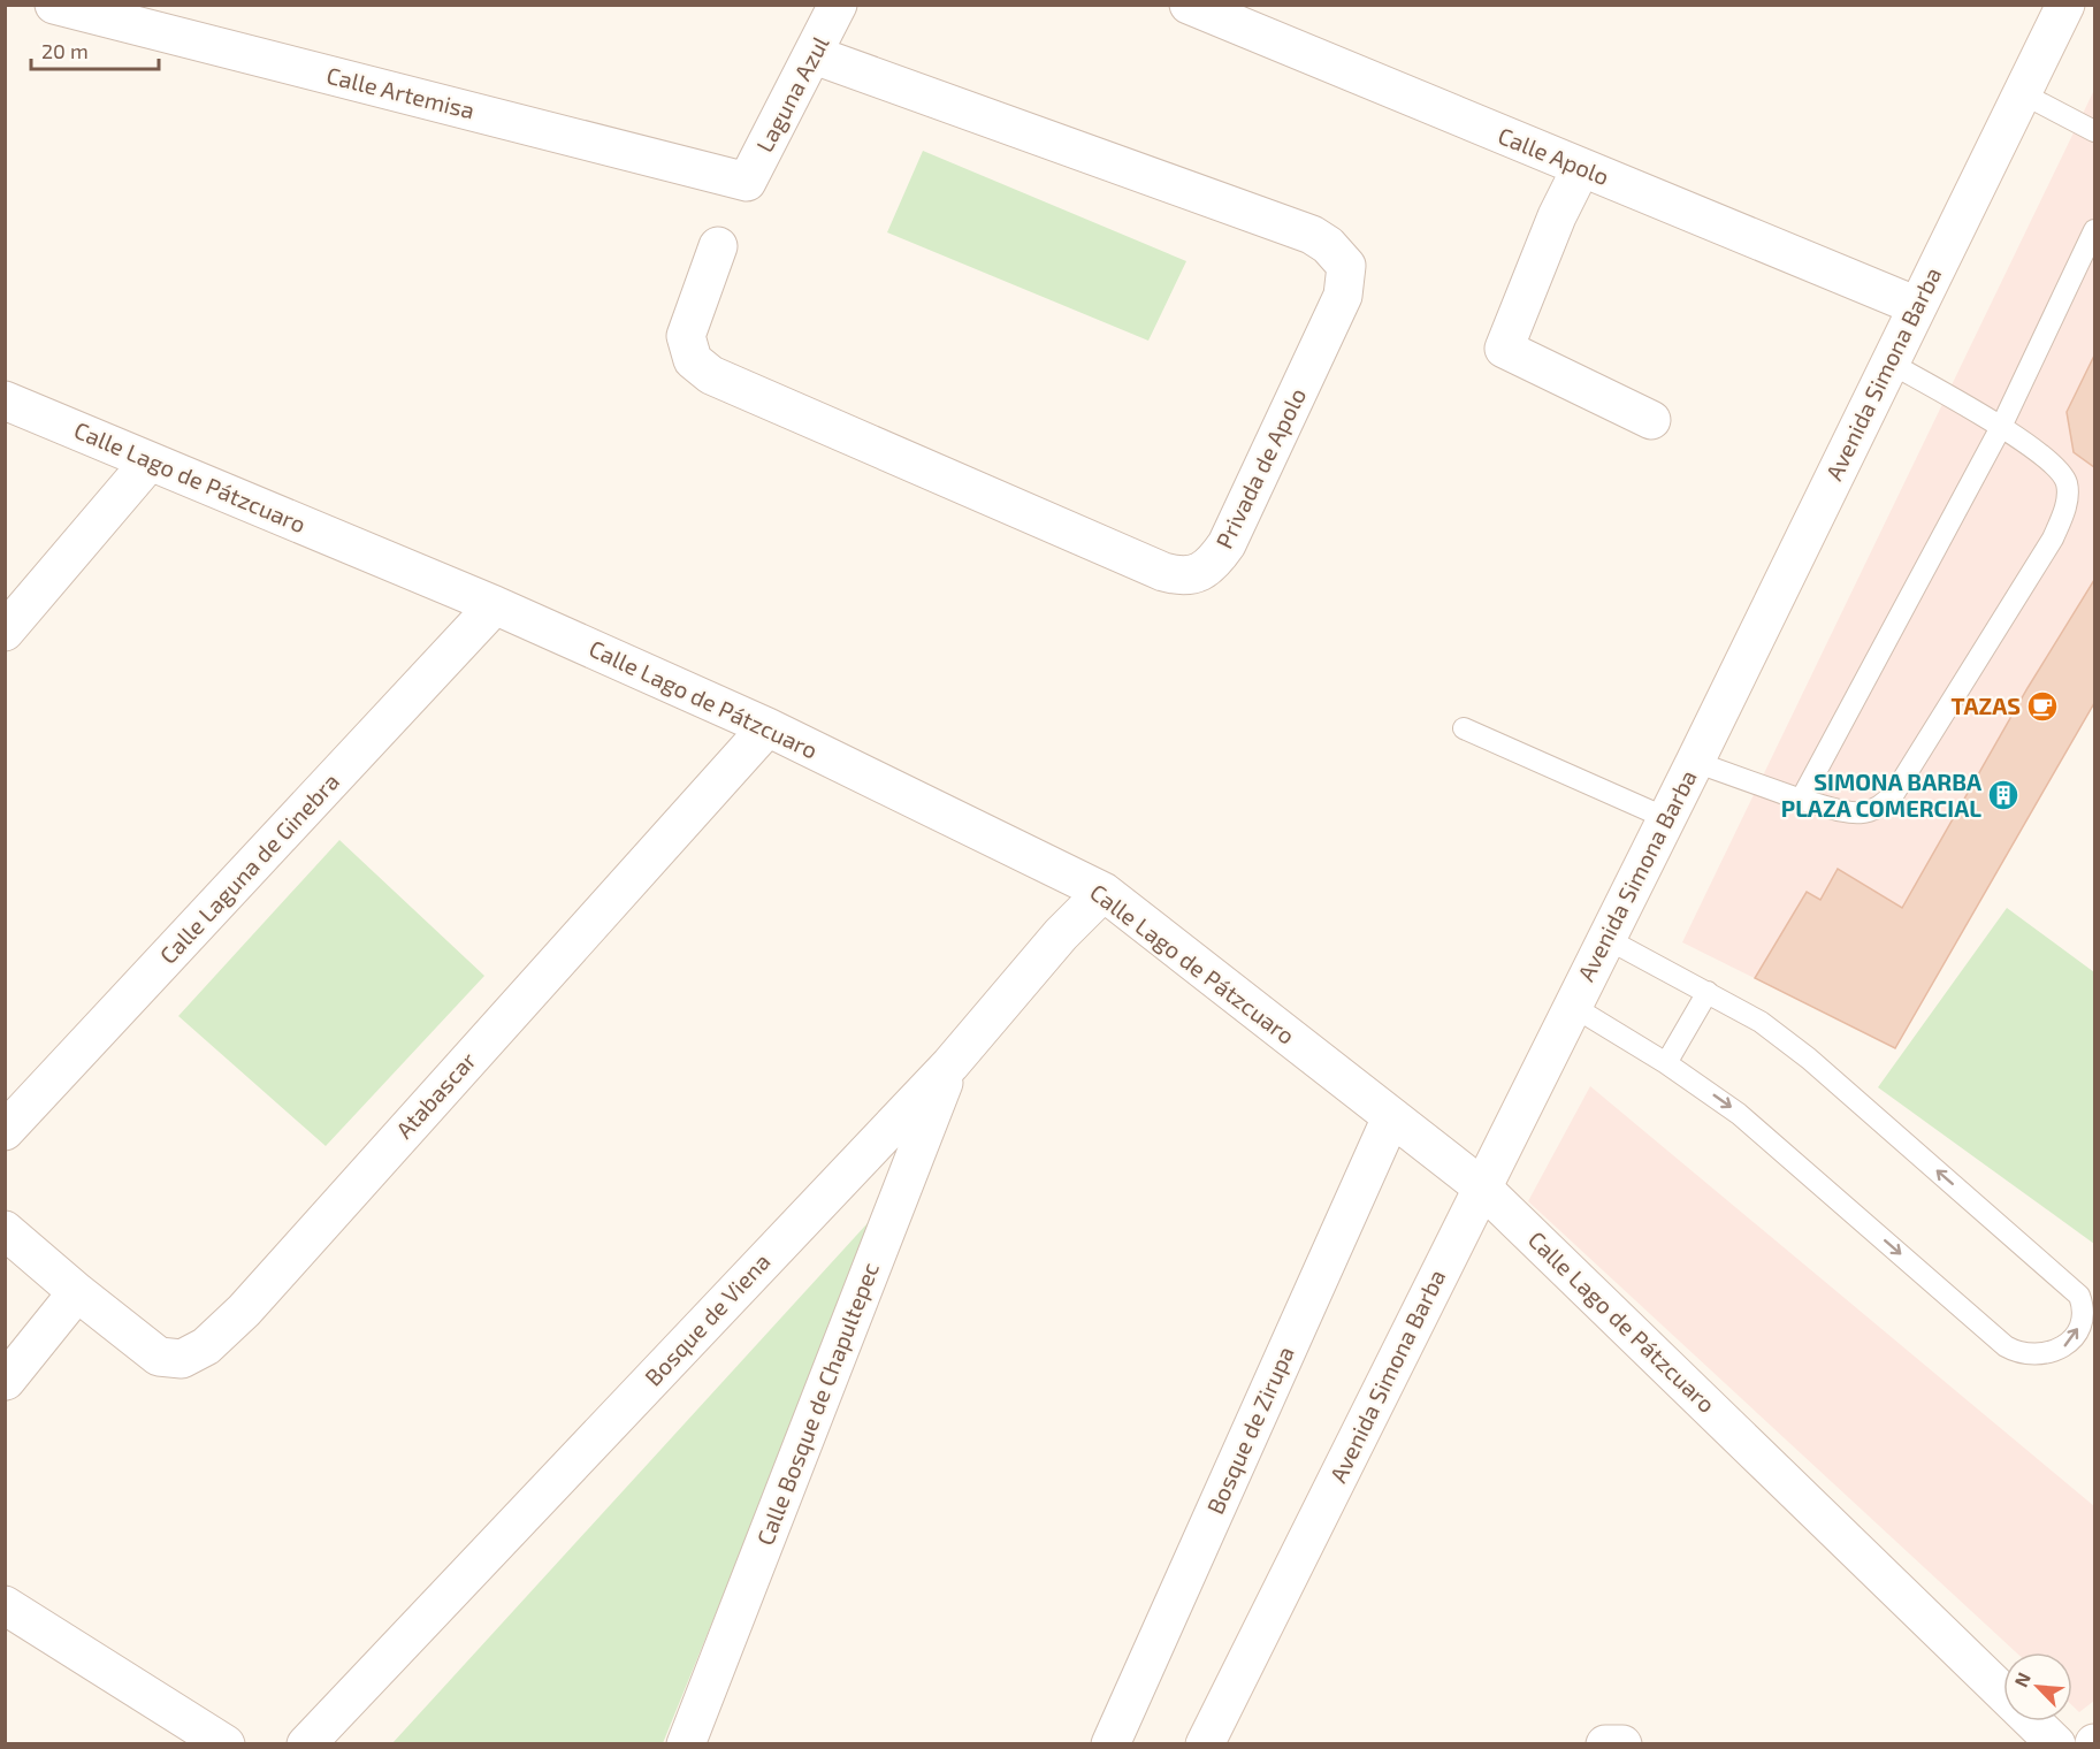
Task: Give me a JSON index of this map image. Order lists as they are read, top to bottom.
{
  "streets": {
    "street": [
      "Calle Artemisa",
      "Laguna Azul",
      "Calle Apolo",
      "Avenida Simona Barba",
      "Privada de Apolo",
      "Calle Lago de Pátzcuaro",
      "Calle Laguna de Ginebra",
      "Atabascar",
      "Bosque de Viena",
      "Calle Bosque de Chapultepec",
      "Bosque de Zirupa"
    ]
  },
  "crossings": [
    ["Calle Artemisa", "Laguna Azul"],
    ["Laguna Azul", "Privada de Apolo"],
    ["Calle Apolo", "Avenida Simona Barba"],
    ["Avenida Simona Barba", "Calle Lago de Pátzcuaro"],
    ["Calle Lago de Pátzcuaro", "Calle Laguna de Ginebra"],
    ["Calle Lago de Pátzcuaro", "Atabascar"],
    ["Calle Lago de Pátzcuaro", "Bosque de Viena"],
    ["Calle Lago de Pátzcuaro", "Bosque de Zirupa"],
    ["Bosque de Viena", "Calle Bosque de Chapultepec"]
  ],
  "places": {
    "cafe": ["TAZAS"],
    "building": ["SIMONA BARBA PLAZA COMERCIAL"]
  },
  "scale_bar": "20 m",
  "north": "top left"
}
